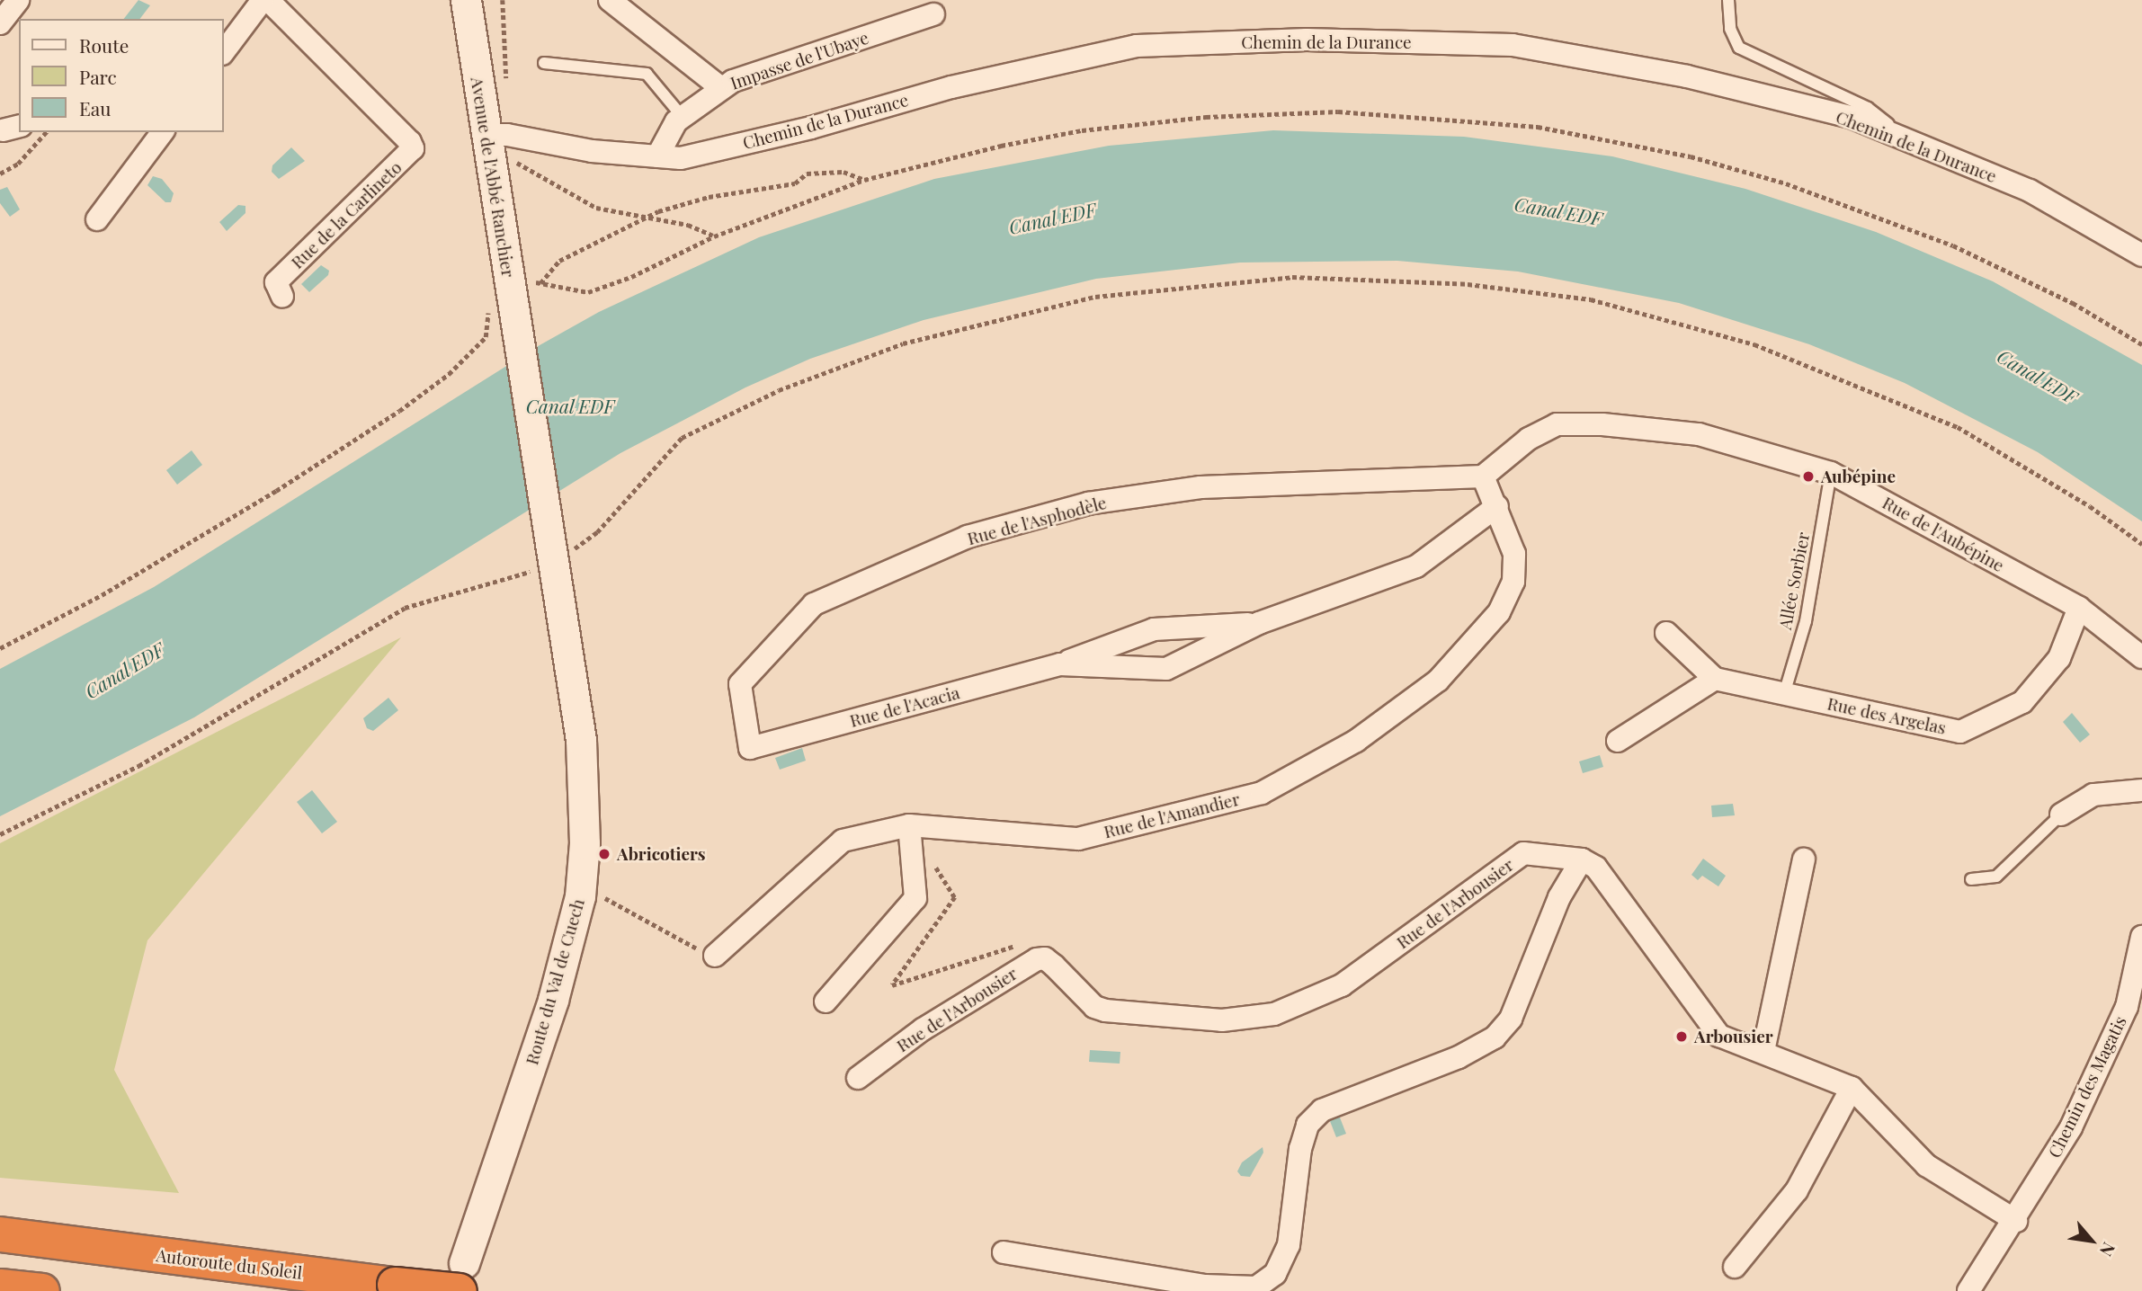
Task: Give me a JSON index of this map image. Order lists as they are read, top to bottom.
{
  "streets": {
    "highway": ["Autoroute du Soleil"],
    "street": [
      "Chemin de la Durance",
      "Impasse de l'Ubaye",
      "Avenue de l'Abbé Ranchier",
      "Rue de la Carlineto",
      "Rue de l'Asphodèle",
      "Rue de l'Aubépine",
      "Rue de l'Acacia",
      "Rue des Argelas",
      "Rue de l'Amandier",
      "Rue de l'Arbousier",
      "Route du Val de Cuech",
      "Chemin des Magatis"
    ],
    "lane": ["Allée Sorbier"]
  },
  "crossings": [
    ["Chemin de la Durance", "Impasse de l'Ubaye"],
    ["Chemin de la Durance", "Avenue de l'Abbé Ranchier"],
    ["Avenue de l'Abbé Ranchier", "Route du Val de Cuech"],
    ["Rue de l'Asphodèle", "Rue de l'Aubépine"],
    ["Rue de l'Asphodèle", "Rue de l'Acacia"],
    ["Rue de l'Asphodèle", "Rue de l'Amandier"],
    ["Rue de l'Aubépine", "Allée Sorbier"],
    ["Rue de l'Aubépine", "Rue des Argelas"],
    ["Rue de l'Aubépine", "Rue de l'Amandier"],
    ["Allée Sorbier", "Rue des Argelas"],
    ["Rue de l'Acacia", "Rue de l'Amandier"],
    ["Route du Val de Cuech", "Autoroute du Soleil"]
  ],
  "water": ["Canal EDF"],
  "places": ["Aubépine", "Abricotiers", "Arbousier"],
  "legend": ["Route", "Parc", "Eau"],
  "north": "bottom right"
}
